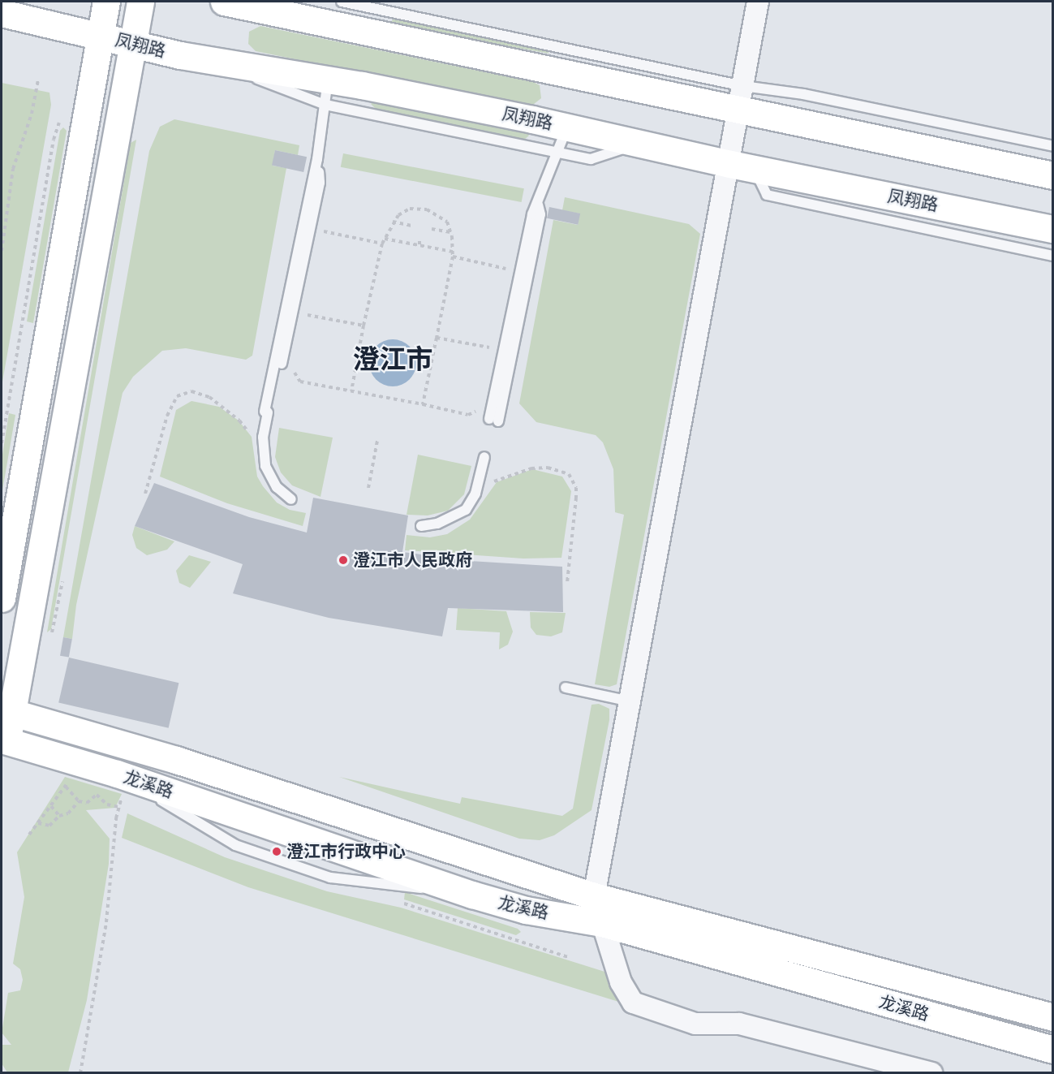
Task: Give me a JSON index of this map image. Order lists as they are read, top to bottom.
{
  "streets": {
    "main road": ["凤翔路", "龙溪路"]
  },
  "districts": ["澄江市"],
  "places": ["澄江市人民政府", "澄江市行政中心"]
}
